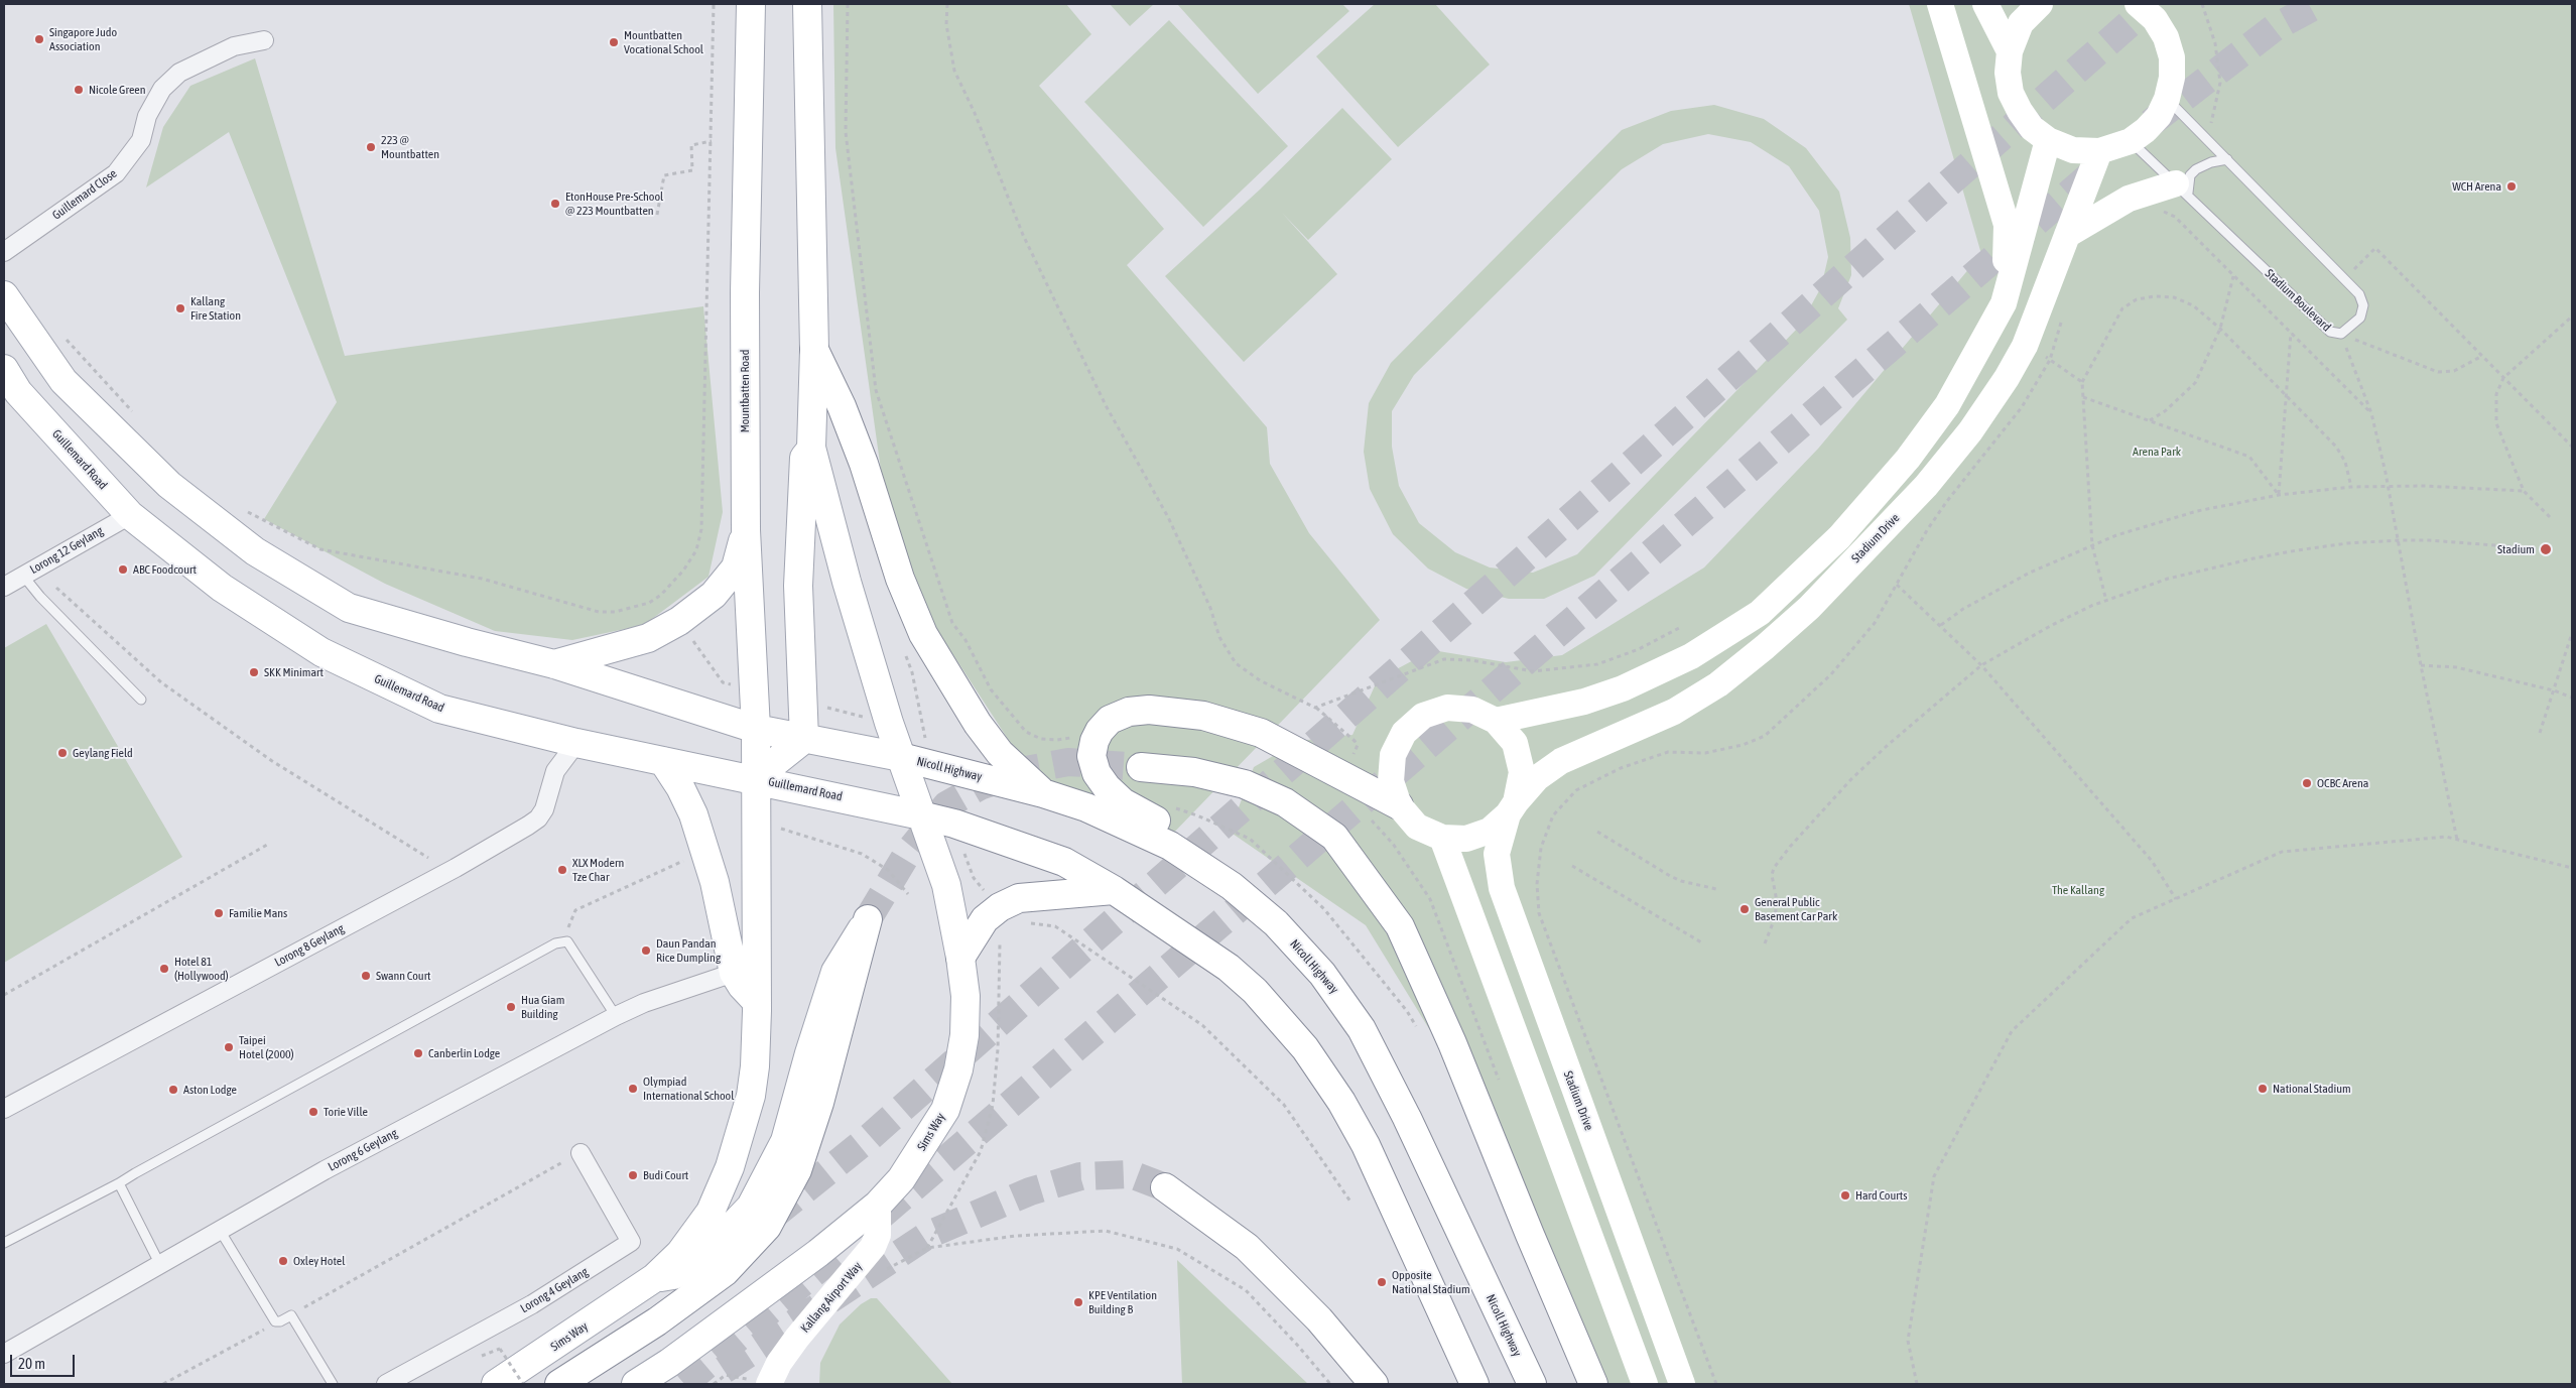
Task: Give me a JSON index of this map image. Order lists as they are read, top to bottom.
{
  "streets": {
    "main road": [
      "Mountbatten Road",
      "Guillemard Road",
      "Nicoll Highway",
      "Sims Way"
    ],
    "street": [
      "Guillemard Close",
      "Stadium Drive",
      "Lorong 12 Geylang",
      "Lorong 8 Geylang",
      "Lorong 6 Geylang",
      "Lorong 4 Geylang",
      "Kallang Airport Way"
    ],
    "lane": ["Stadium Boulevard"]
  },
  "crossings": [
    ["Mountbatten Road", "Guillemard Road"],
    ["Mountbatten Road", "Sims Way"],
    ["Guillemard Road", "Lorong 12 Geylang"],
    ["Guillemard Road", "Lorong 8 Geylang"],
    ["Guillemard Road", "Sims Way"],
    ["Nicoll Highway", "Sims Way"],
    ["Sims Way", "Kallang Airport Way"]
  ],
  "parks": ["Arena Park", "The Kallang"],
  "places": [
    "Singapore Judo Association",
    "Mountbatten Vocational School",
    "Nicole Green",
    "223 @ Mountbatten",
    "WCH Arena",
    "EtonHouse Pre-School @ 223 Mountbatten",
    "Kallang Fire Station",
    "Stadium",
    "ABC Foodcourt",
    "SKK Minimart",
    "Geylang Field",
    "OCBC Arena",
    "XLX Modern Tze Char",
    "General Public Basement Car Park",
    "Familie Mans",
    "Daun Pandan Rice Dumpling",
    "Hotel 81 (Hollywood)",
    "Swann Court",
    "Hua Giam Building",
    "Taipei Hotel (2000)",
    "Canberlin Lodge",
    "Olympiad International School",
    "National Stadium",
    "Aston Lodge",
    "Torie Ville",
    "Budi Court",
    "Hard Courts",
    "Oxley Hotel",
    "Opposite National Stadium",
    "KPE Ventilation Building B"
  ],
  "scale_bar": "20 m"
}
